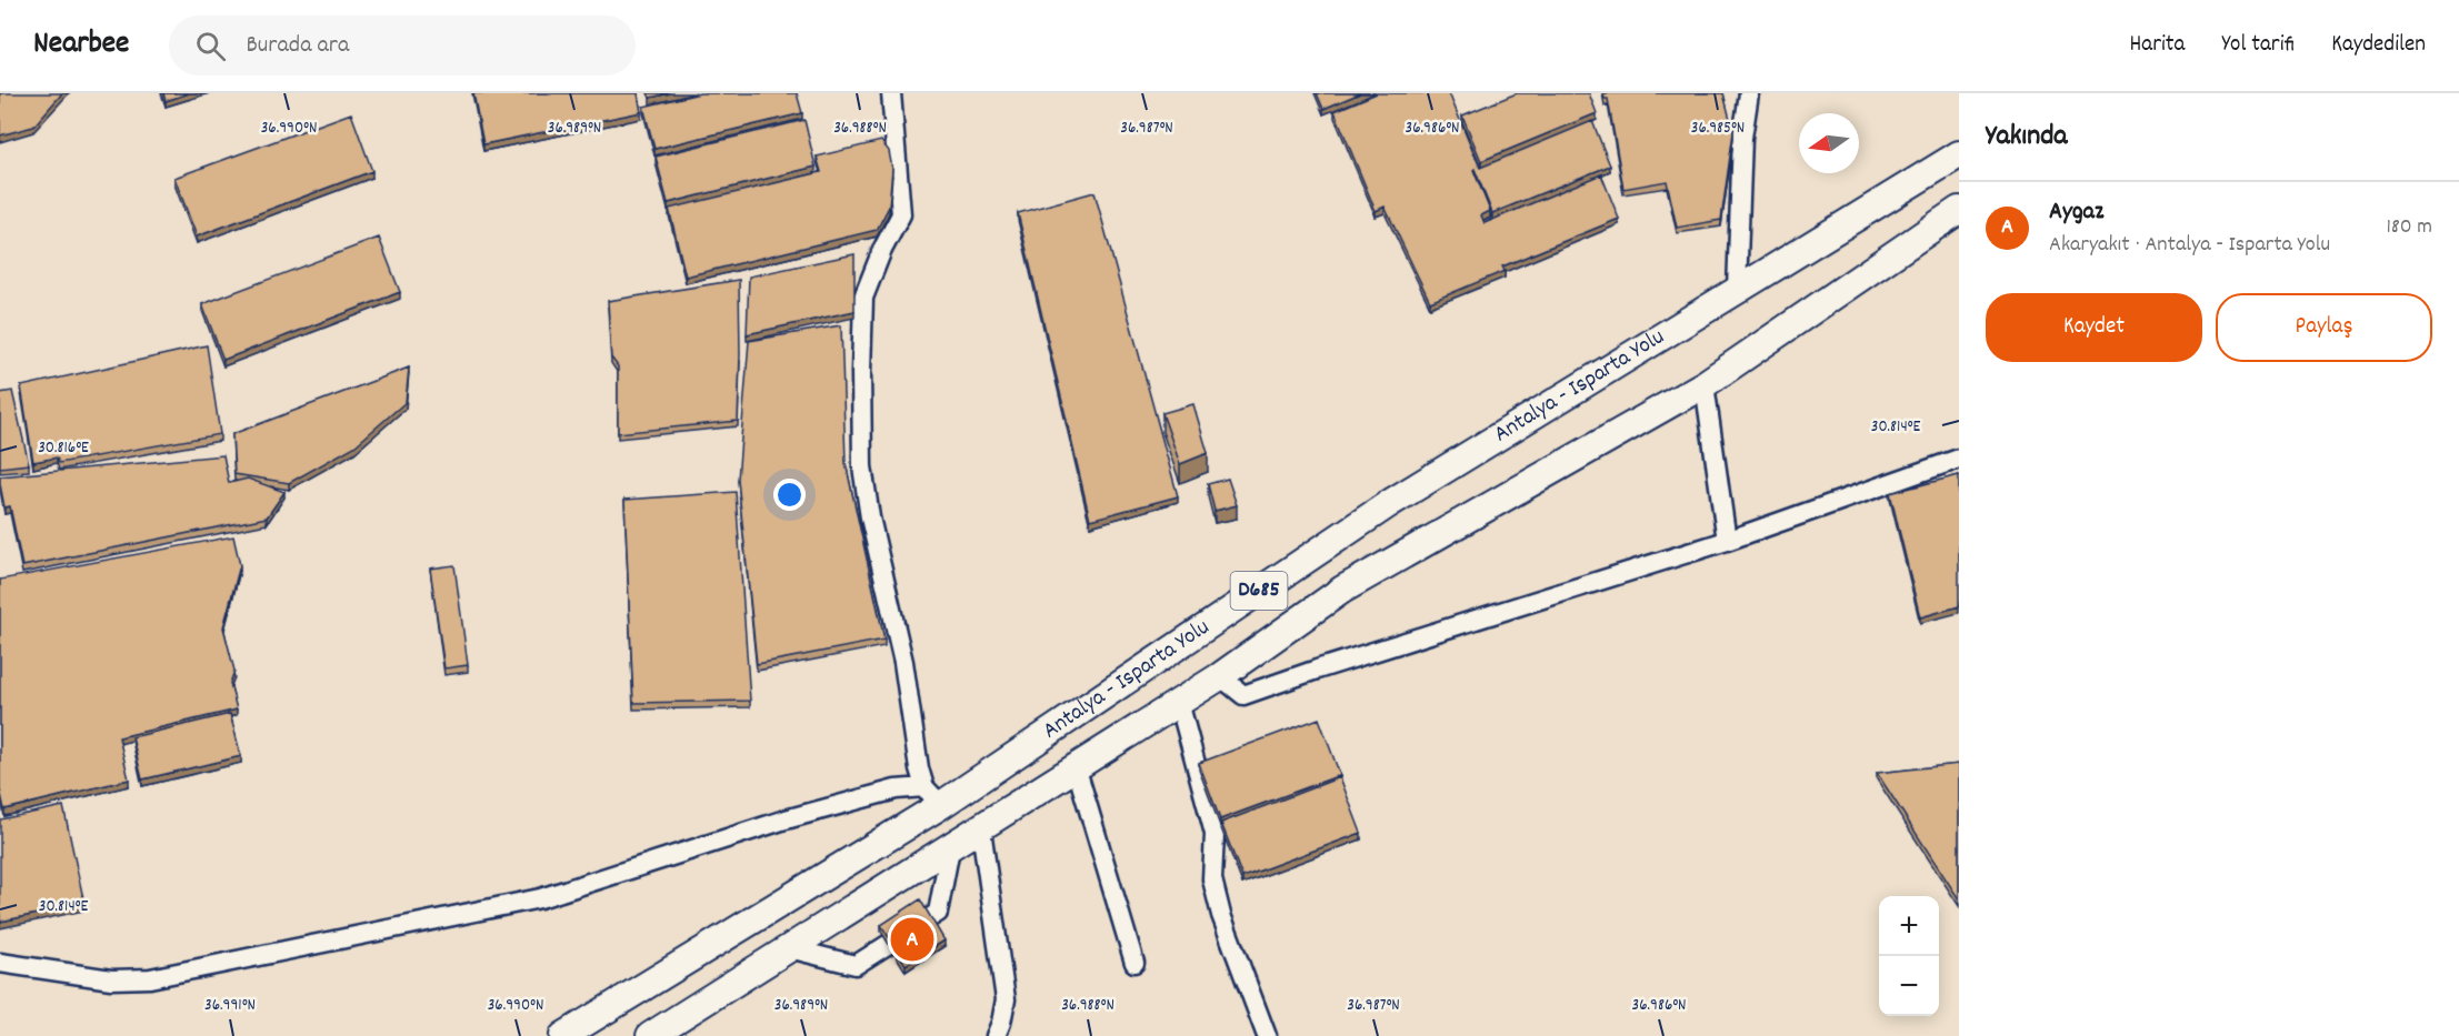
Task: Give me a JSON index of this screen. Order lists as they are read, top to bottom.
{
  "streets": {
    "highway": ["Antalya - Isparta Yolu", "D685"]
  },
  "north": "left",
  "page": {
    "header": "Nearbee",
    "search": "Burada ara",
    "nav": ["Harita", "Yol tarifi", "Kaydedilen"],
    "heading": "Yakında",
    "list": [
      {
        "mark": "A",
        "name": "Aygaz",
        "note": "Akaryakıt · Antalya - Isparta Yolu",
        "value": "180 m"
      }
    ],
    "buttons": ["Kaydet", "Paylaş"],
    "map_buttons": ["+", "−"],
    "pins": "A"
  },
  "coordinates": [
    "36.990°N",
    "36.989°N",
    "36.988°N",
    "36.987°N",
    "36.986°N",
    "36.985°N",
    "30.814°E",
    "30.816°E",
    "36.991°N"
  ]
}
